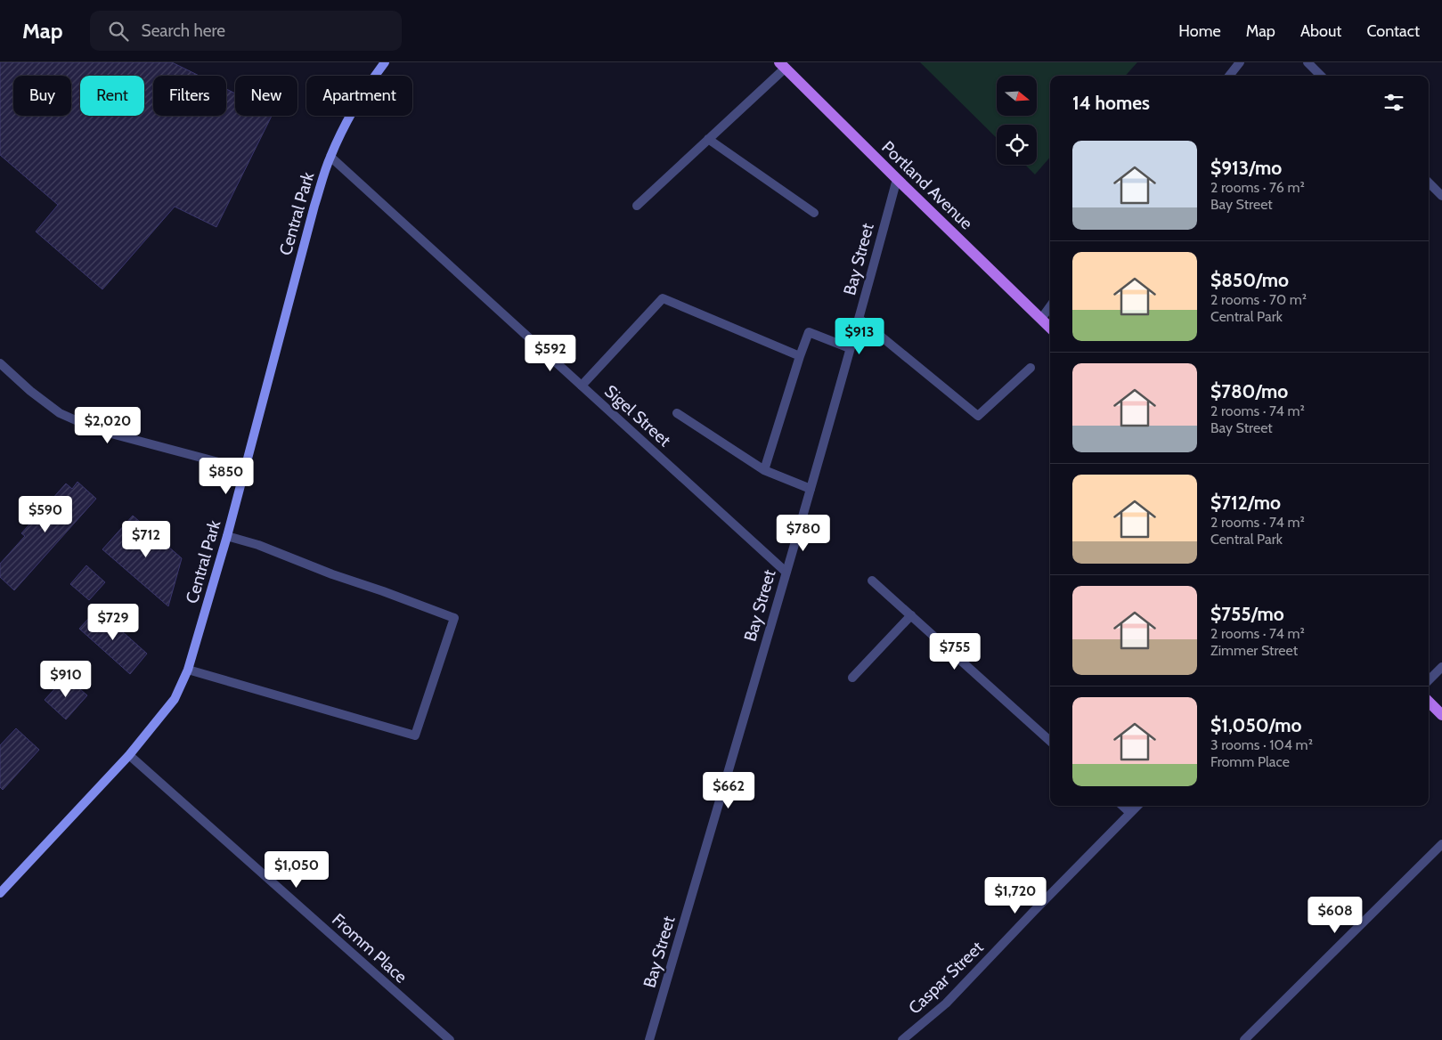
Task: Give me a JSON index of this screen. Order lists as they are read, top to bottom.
{
  "streets": {
    "main road": ["Portland Avenue", "Central Park"],
    "street": [
      "Bay Street",
      "Sigel Street",
      "Fromm Place",
      "Caspar Street"
    ]
  },
  "crossings": [
    ["Portland Avenue", "Bay Street"],
    ["Central Park", "Sigel Street"],
    ["Central Park", "Fromm Place"],
    ["Bay Street", "Sigel Street"]
  ],
  "north": "right",
  "page": {
    "header": "Map",
    "search": "Search here",
    "nav": [
      "Home",
      "Map",
      "About",
      "Contact"
    ],
    "chip": [
      "Buy",
      "Rent",
      "Filters",
      "New",
      "Apartment"
    ],
    "heading": "14 homes",
    "list": [
      {
        "name": "$913/mo",
        "note": "2 rooms · 76 m² · Bay Street"
      },
      {
        "name": "$850/mo",
        "note": "2 rooms · 70 m² · Central Park"
      },
      {
        "name": "$780/mo",
        "note": "2 rooms · 74 m² · Bay Street"
      },
      {
        "name": "$712/mo",
        "note": "2 rooms · 74 m² · Central Park"
      },
      {
        "name": "$755/mo",
        "note": "2 rooms · 74 m² · Zimmer Street"
      },
      {
        "name": "$1,050/mo",
        "note": "3 rooms · 104 m² · Fromm Place"
      }
    ],
    "price": [
      "$913",
      "$592",
      "$2,020",
      "$850",
      "$590",
      "$780",
      "$712",
      "$729",
      "$755",
      "$910",
      "$662",
      "$1,050",
      "$1,720",
      "$608"
    ]
  }
}
